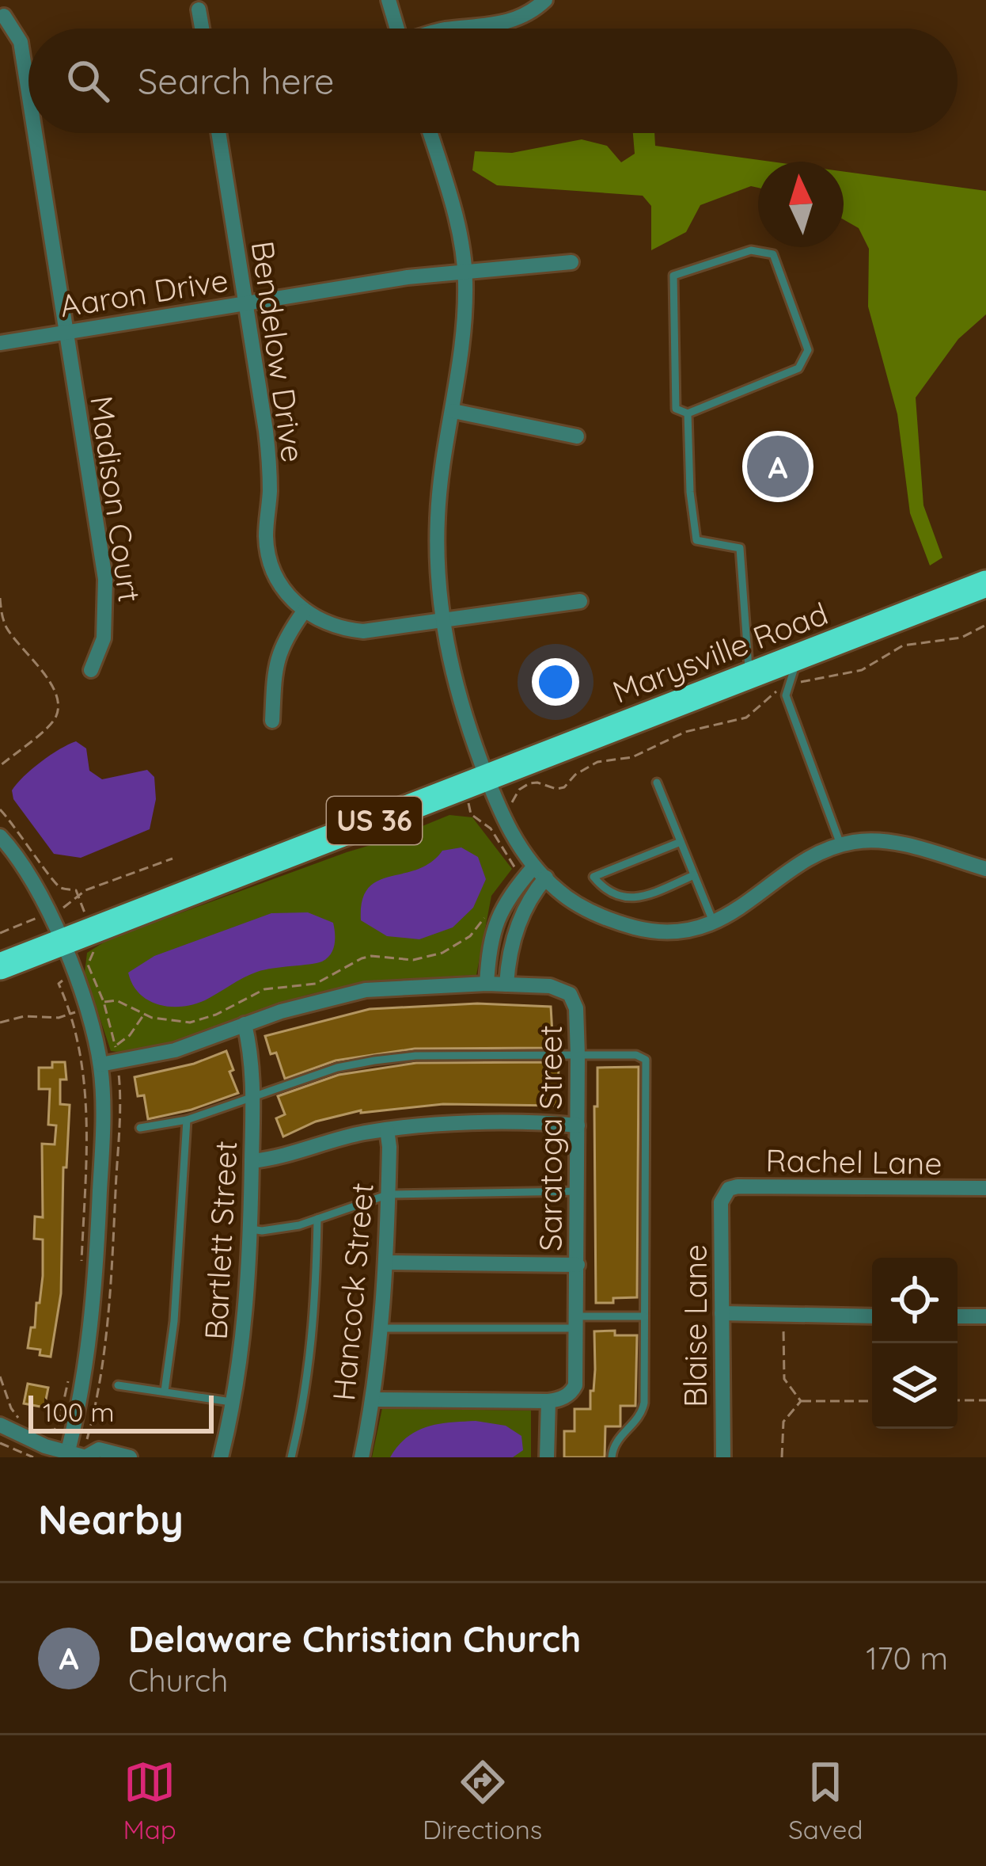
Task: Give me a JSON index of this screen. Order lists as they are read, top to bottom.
{
  "streets": {
    "highway": ["Marysville Road", "US 36"],
    "street": [
      "Aaron Drive",
      "Bendelow Drive",
      "Madison Court",
      "Saratoga Street",
      "Rachel Lane",
      "Bartlett Street",
      "Hancock Street",
      "Blaise Lane"
    ]
  },
  "crossings": [
    ["Aaron Drive", "Bendelow Drive"],
    ["Aaron Drive", "Madison Court"],
    ["Saratoga Street", "Bartlett Street"],
    ["Rachel Lane", "Blaise Lane"]
  ],
  "scale_bar": "100 m",
  "north": "top",
  "page": {
    "search": "Search here",
    "pins": "A",
    "scale": "100 m",
    "heading": "Nearby",
    "list": [
      {
        "mark": "A",
        "name": "Delaware Christian Church",
        "note": "Church",
        "value": "170 m"
      }
    ],
    "nav": ["Map", "Directions", "Saved"]
  }
}
